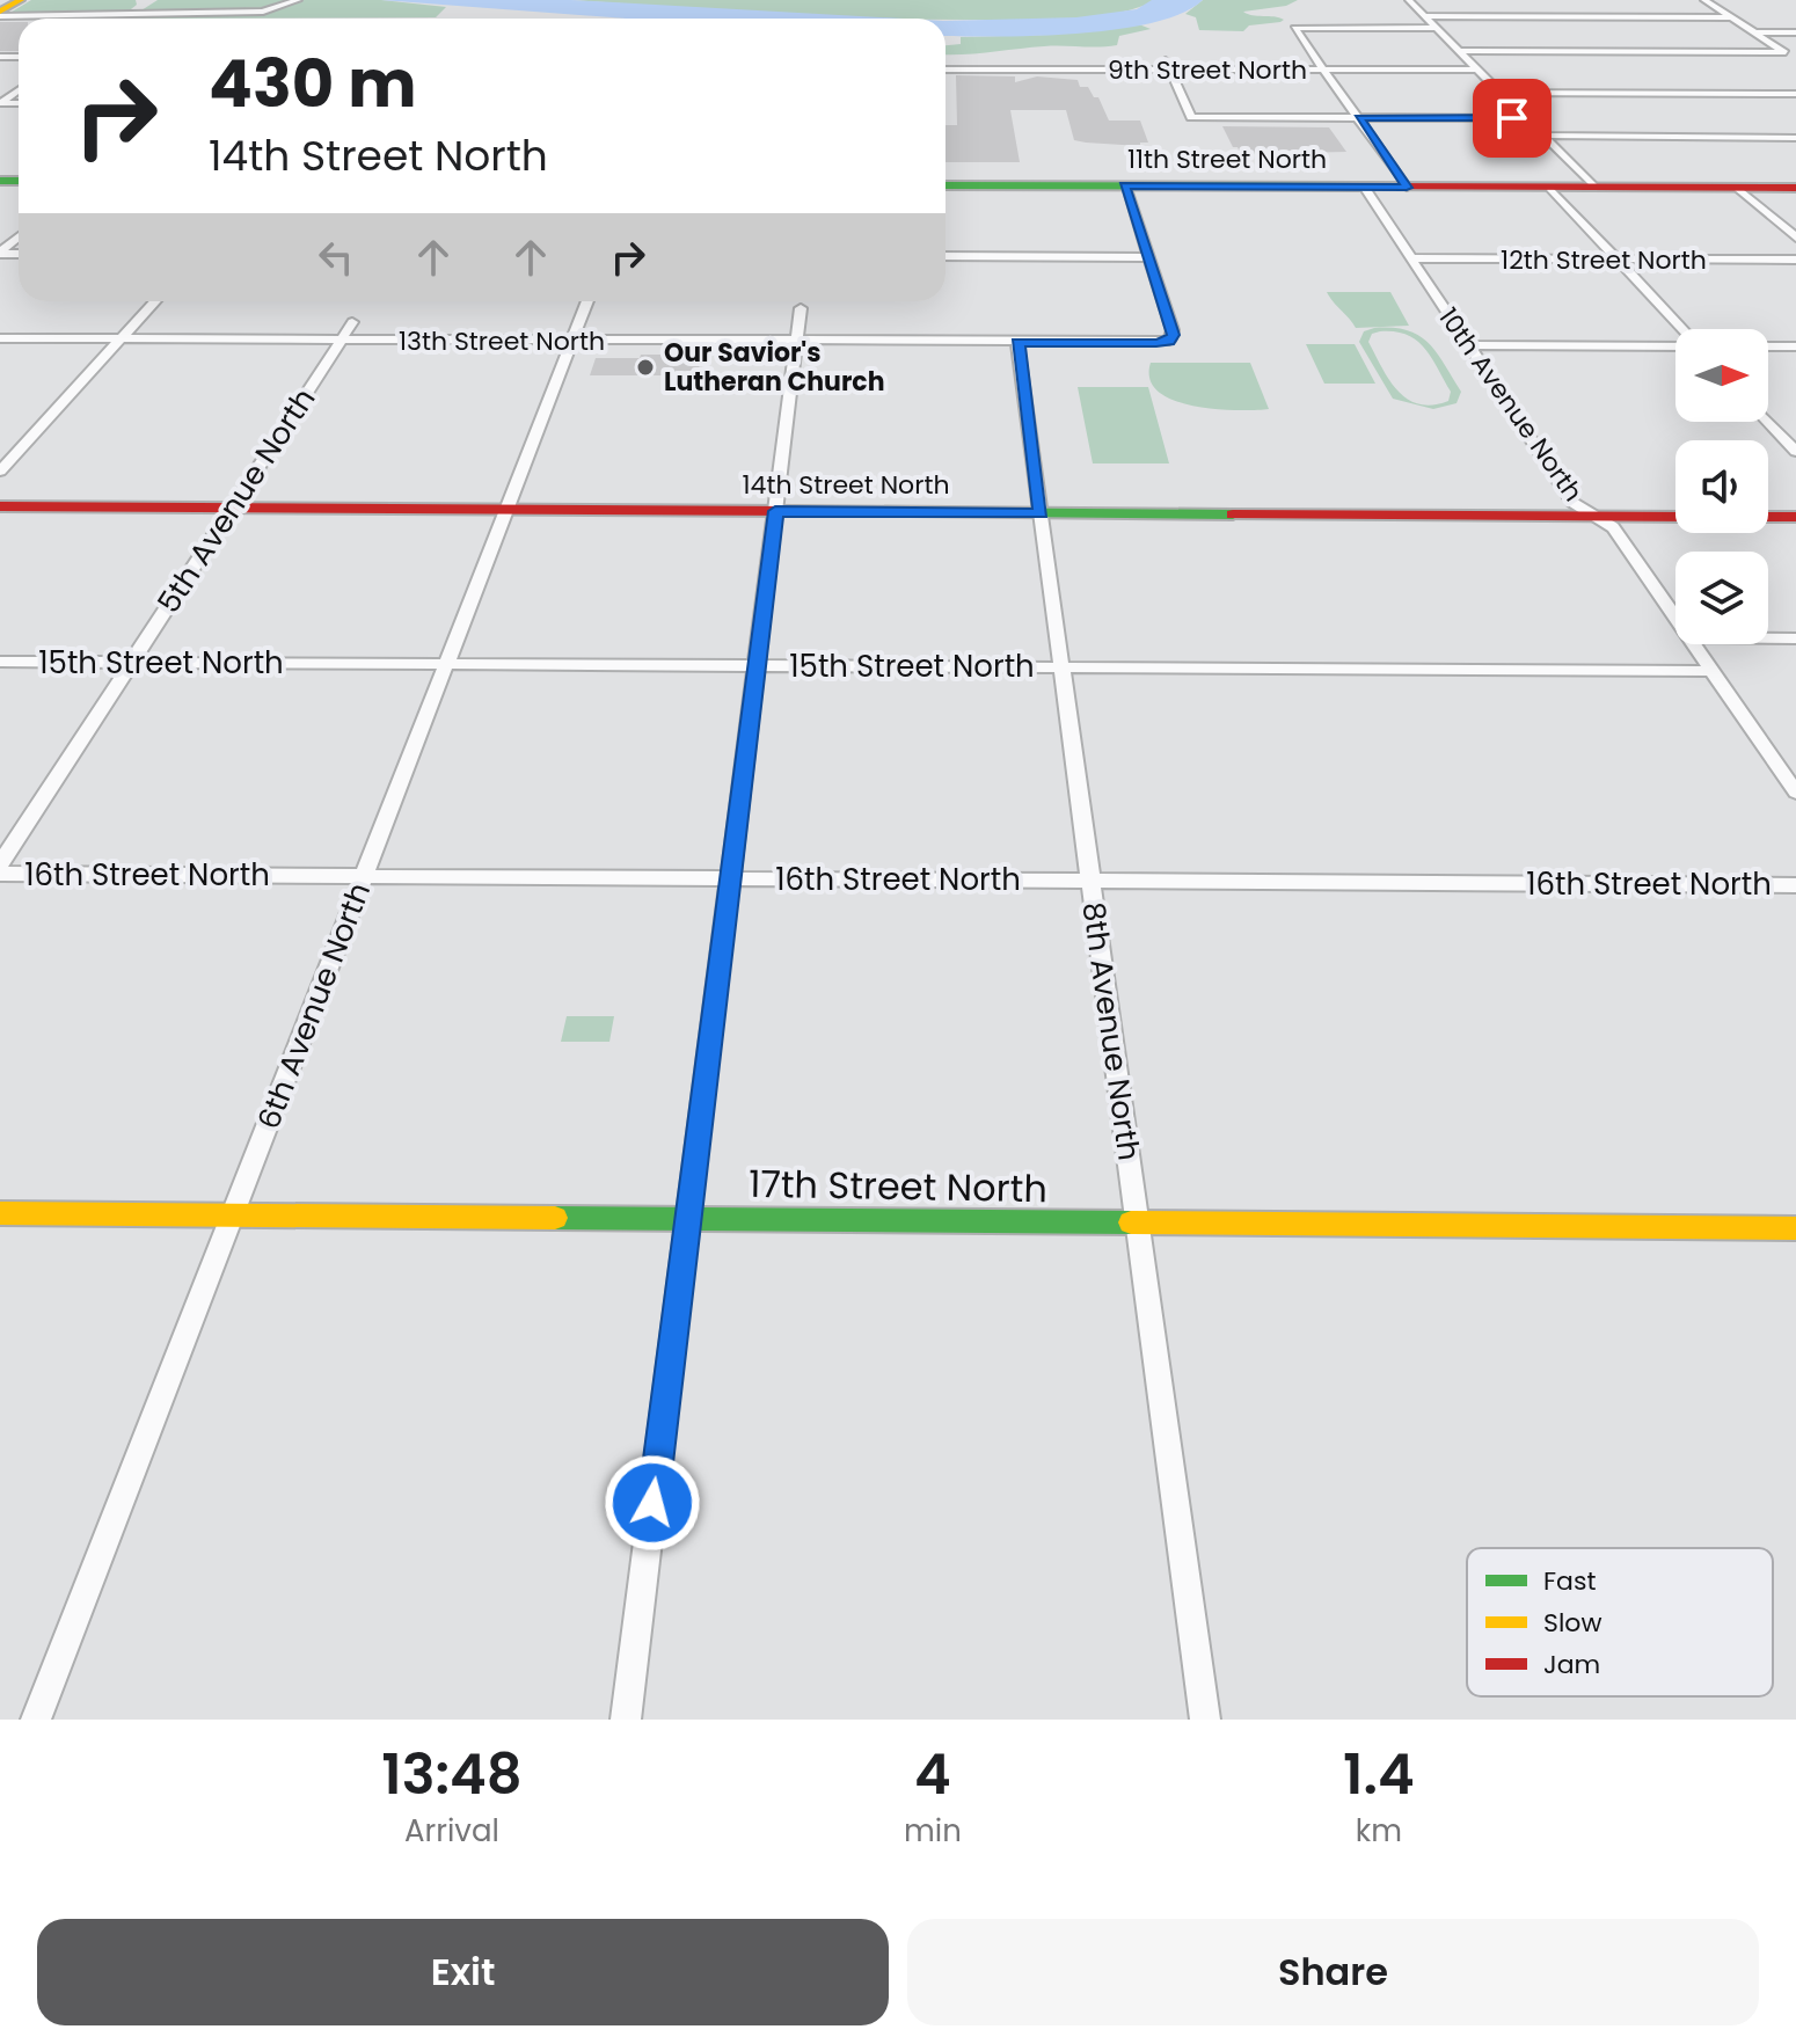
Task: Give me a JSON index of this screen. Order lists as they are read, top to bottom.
{
  "streets": {
    "street": [
      "9th Street North",
      "11th Street North",
      "12th Street North",
      "13th Street North",
      "10th Avenue North",
      "14th Street North",
      "5th Avenue North",
      "15th Street North",
      "16th Street North",
      "6th Avenue North",
      "8th Avenue North",
      "17th Street North"
    ]
  },
  "crossings": [
    ["11th Street North", "10th Avenue North"],
    ["12th Street North", "10th Avenue North"],
    ["13th Street North", "5th Avenue North"],
    ["13th Street North", "6th Avenue North"],
    ["13th Street North", "8th Avenue North"],
    ["10th Avenue North", "14th Street North"],
    ["10th Avenue North", "15th Street North"],
    ["14th Street North", "5th Avenue North"],
    ["14th Street North", "6th Avenue North"],
    ["14th Street North", "8th Avenue North"],
    ["5th Avenue North", "15th Street North"],
    ["15th Street North", "6th Avenue North"],
    ["15th Street North", "8th Avenue North"],
    ["16th Street North", "6th Avenue North"],
    ["16th Street North", "8th Avenue North"],
    ["6th Avenue North", "17th Street North"],
    ["8th Avenue North", "17th Street North"]
  ],
  "places": ["Our Savior's Lutheran Church"],
  "legend": ["Fast", "Slow", "Jam"],
  "north": "right",
  "page": {
    "turn": ["430 m", "14th Street North"],
    "eta": [
      "13:48",
      "Arrival",
      "4",
      "min",
      "1.4",
      "km"
    ],
    "buttons": ["Exit", "Share"]
  }
}
